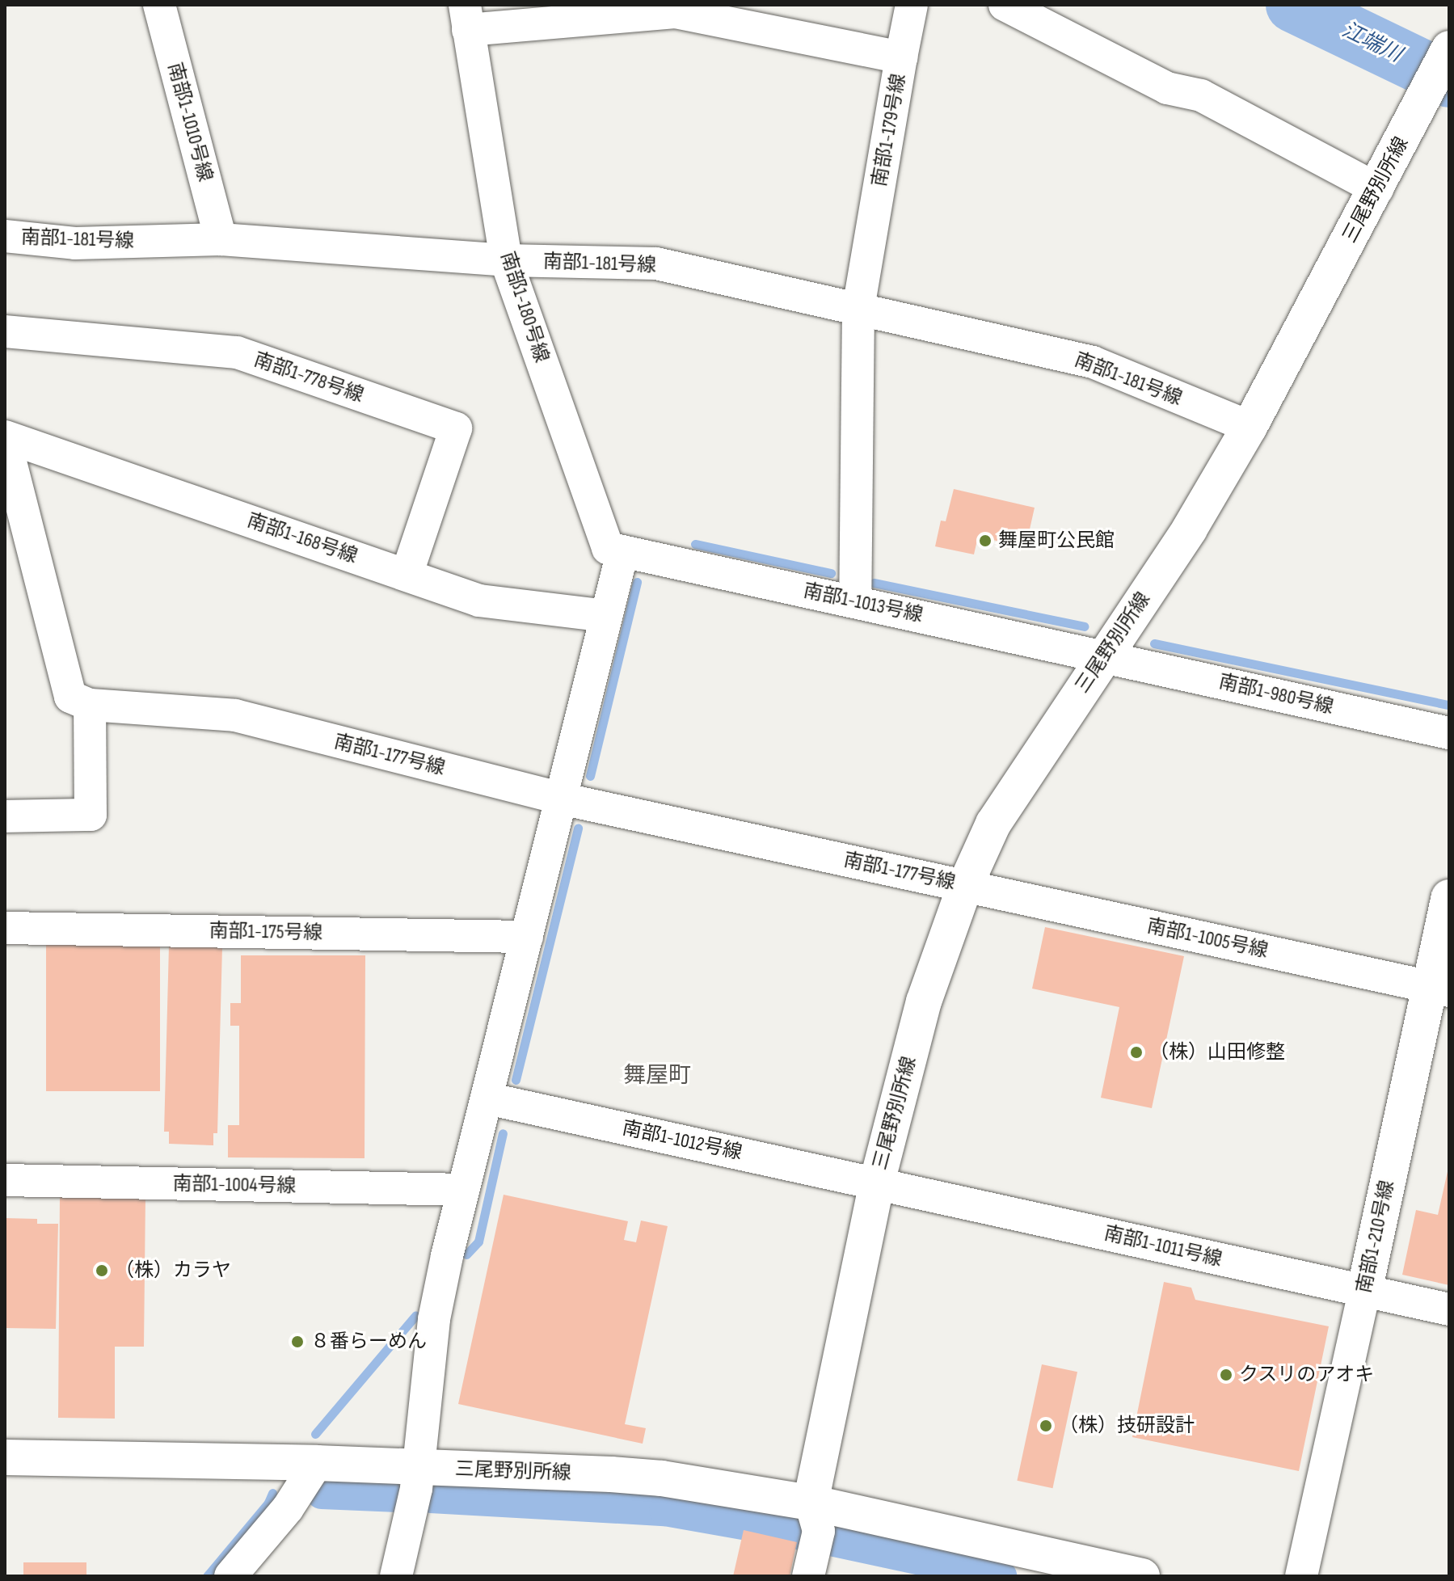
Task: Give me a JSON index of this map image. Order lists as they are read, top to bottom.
{
  "streets": {
    "main road": ["三尾野別所線", "南部1-210号線"],
    "street": [
      "南部1-1010号線",
      "南部1-179号線",
      "南部1-181号線",
      "南部1-180号線",
      "南部1-778号線",
      "南部1-168号線",
      "南部1-1013号線",
      "南部1-980号線",
      "南部1-177号線",
      "南部1-175号線",
      "南部1-1005号線",
      "南部1-1012号線",
      "南部1-1004号線",
      "南部1-1011号線"
    ]
  },
  "crossings": [
    ["南部1-1010号線", "南部1-181号線"],
    ["南部1-179号線", "南部1-181号線"],
    ["南部1-179号線", "南部1-180号線"],
    ["南部1-179号線", "南部1-1013号線"],
    ["三尾野別所線", "南部1-181号線"],
    ["三尾野別所線", "南部1-1013号線"],
    ["三尾野別所線", "南部1-980号線"],
    ["三尾野別所線", "南部1-177号線"],
    ["三尾野別所線", "南部1-1005号線"],
    ["三尾野別所線", "南部1-1012号線"],
    ["三尾野別所線", "南部1-1011号線"],
    ["南部1-181号線", "南部1-180号線"],
    ["南部1-180号線", "南部1-1013号線"],
    ["南部1-778号線", "南部1-168号線"],
    ["南部1-1013号線", "南部1-980号線"],
    ["南部1-177号線", "南部1-1005号線"],
    ["南部1-1005号線", "南部1-210号線"],
    ["南部1-1012号線", "南部1-1011号線"],
    ["南部1-210号線", "南部1-1011号線"]
  ],
  "districts": ["舞屋町"],
  "water": ["江端川"],
  "places": [
    "舞屋町公民館",
    "（株）山田修整",
    "（株）カラヤ",
    "８番らーめん",
    "クスリのアオキ",
    "（株）技研設計"
  ]
}
